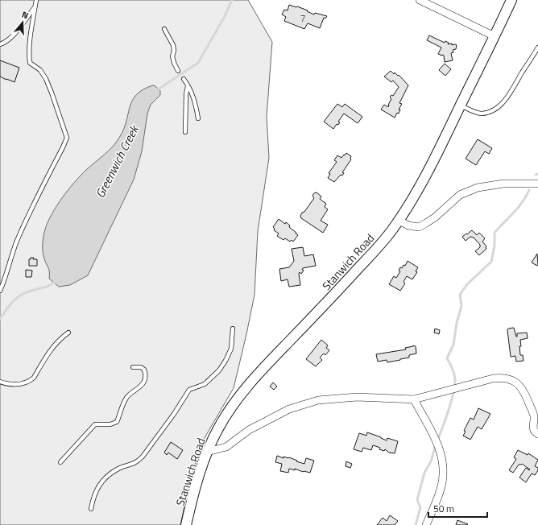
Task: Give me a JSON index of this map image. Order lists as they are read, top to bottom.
{
  "streets": {
    "street": ["Stanwich Road"]
  },
  "water": ["Greenwich Creek"],
  "house_numbers": ["7"],
  "scale_bar": "50 m",
  "north": "top"
}
